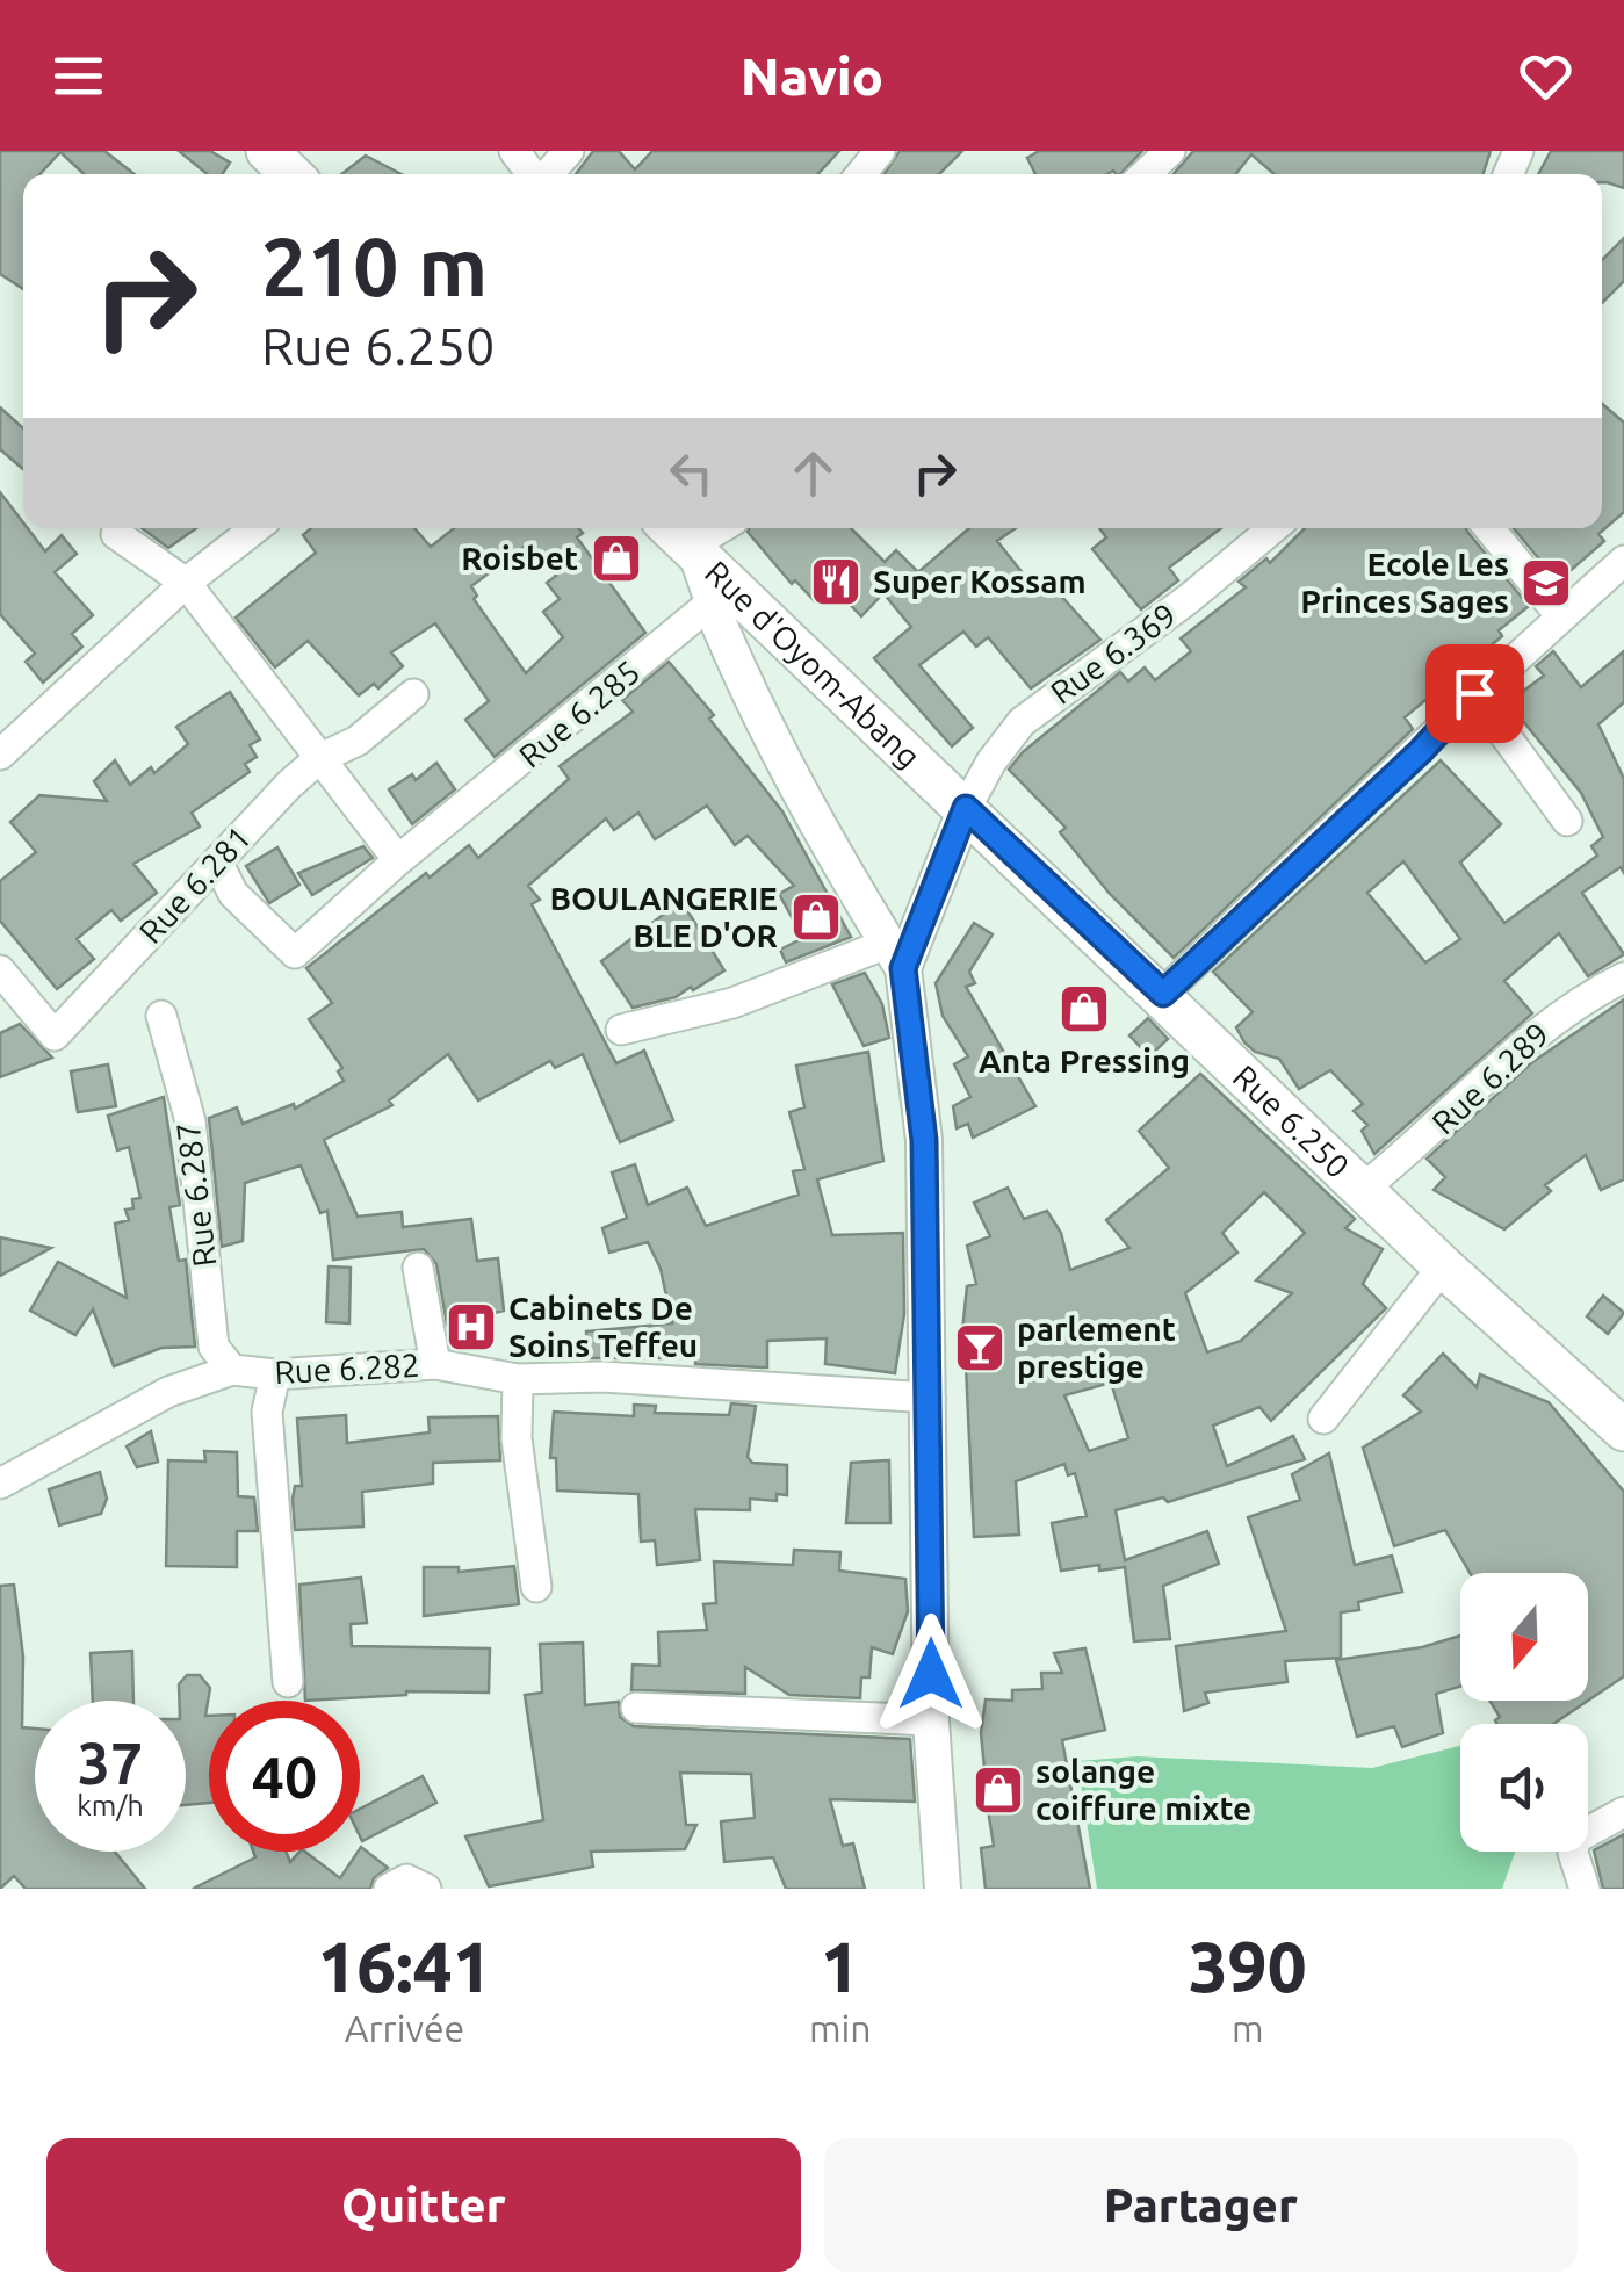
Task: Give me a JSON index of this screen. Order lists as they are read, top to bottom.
{
  "streets": {
    "main road": ["Rue d'Oyom-Abang", "Rue 6.250"],
    "street": [
      "Rue 6.369",
      "Rue 6.285",
      "Rue 6.281",
      "Rue 6.289",
      "Rue 6.287",
      "Rue 6.282"
    ]
  },
  "crossings": [
    ["Rue 6.369", "Rue d'Oyom-Abang"],
    ["Rue 6.369", "Rue 6.250"],
    ["Rue d'Oyom-Abang", "Rue 6.250"],
    ["Rue 6.285", "Rue 6.281"],
    ["Rue 6.289", "Rue 6.250"],
    ["Rue 6.287", "Rue 6.282"]
  ],
  "places": {
    "shop": [
      "Roisbet",
      "BOULANGERIE BLE D'OR",
      "Anta Pressing",
      "solange coiffure mixte"
    ],
    "restaurant": ["Super Kossam"],
    "school or university": ["Ecole Les Princes Sages"],
    "hospital": ["Cabinets De Soins Teffeu"],
    "bar": ["parlement prestige"]
  },
  "north": "bottom",
  "page": {
    "header": "Navio",
    "turn": ["210 m", "Rue 6.250"],
    "speed": "37 km/h",
    "limit": "40",
    "eta": [
      "16:41",
      "Arrivée",
      "1",
      "min",
      "390",
      "m"
    ],
    "buttons": ["Quitter", "Partager"]
  }
}
